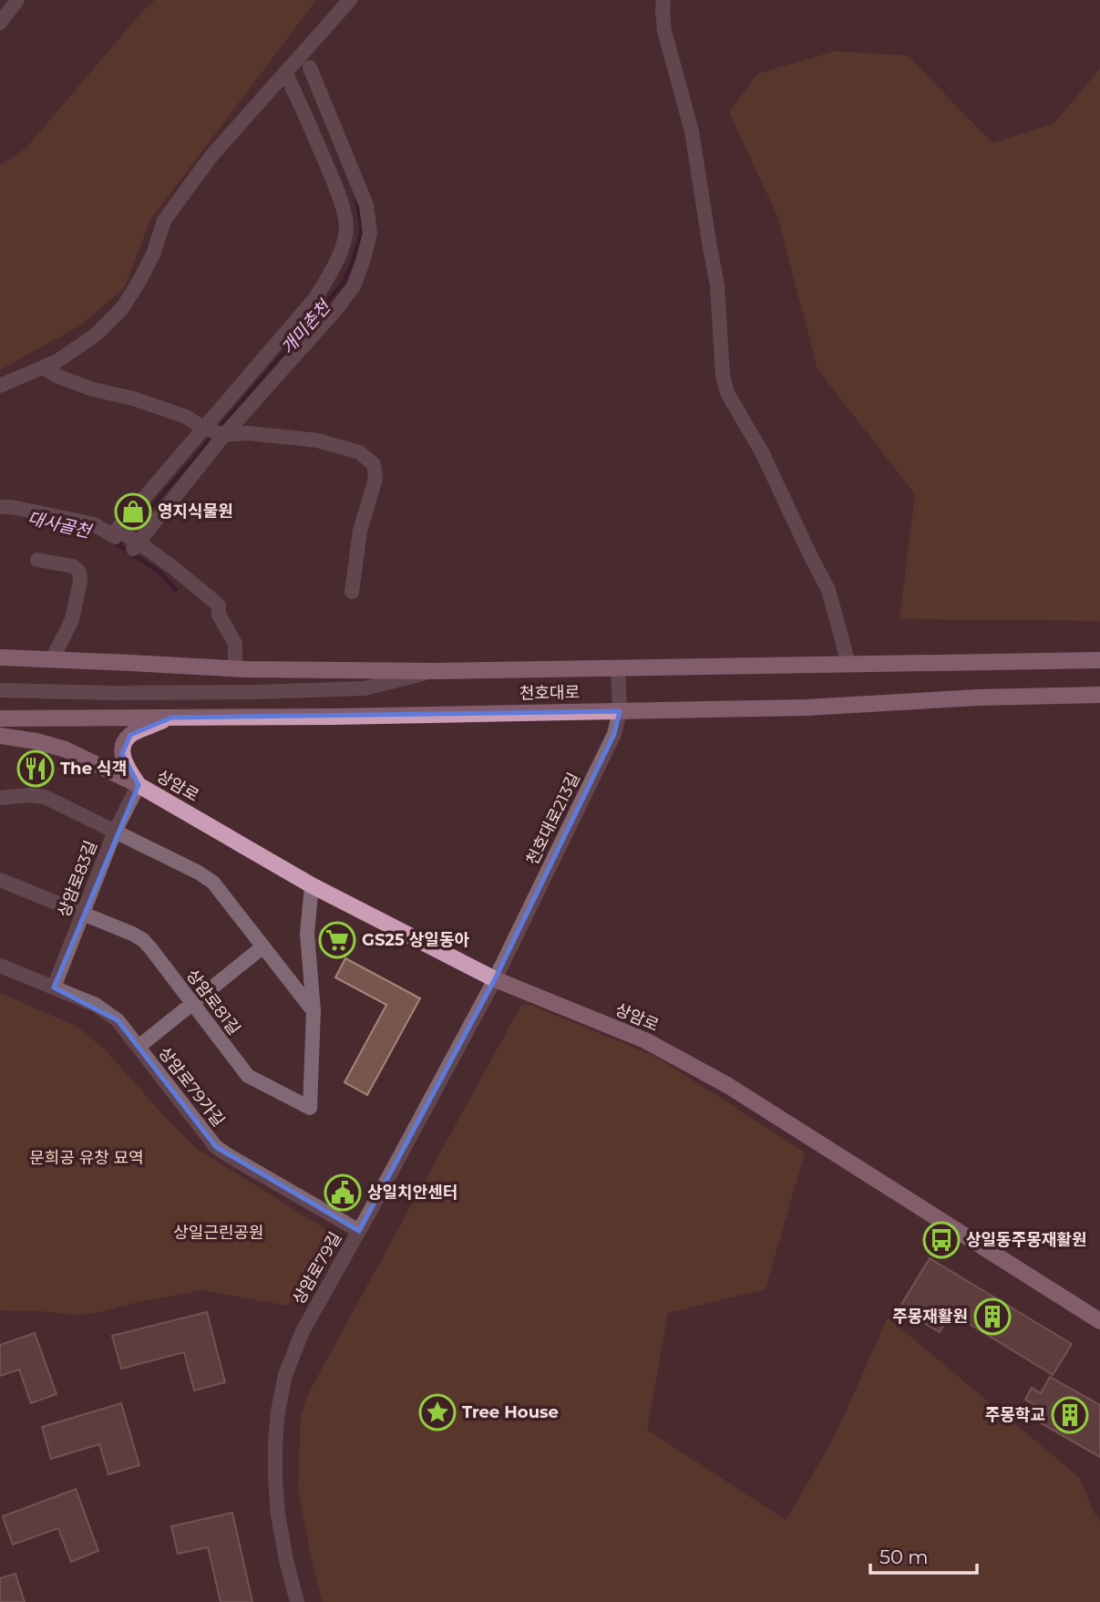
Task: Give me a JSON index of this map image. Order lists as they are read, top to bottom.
{
  "streets": {
    "main road": ["천호대로", "상암로"],
    "street": [
      "천호대로213길",
      "상암로83길",
      "상암로81길",
      "상암로79가길",
      "상암로79길"
    ]
  },
  "crossings": [
    ["천호대로", "천호대로213길"],
    ["상암로", "천호대로213길"],
    ["상암로", "상암로83길"],
    ["상암로", "상암로81길"],
    ["상암로", "상암로79길"],
    ["천호대로213길", "상암로79길"],
    ["상암로83길", "상암로81길"],
    ["상암로83길", "상암로79가길"],
    ["상암로79가길", "상암로79길"]
  ],
  "water": ["개미촌천", "대사골천"],
  "parks": ["문희공 유창 묘역", "상일근린공원"],
  "places": {
    "shop": ["영지식물원"],
    "restaurant": ["The 식객"],
    "supermarket": ["GS25 상일동아"],
    "public building": ["상일치안센터"],
    "bus stop": ["상일동주몽재활원"],
    "building": ["주몽재활원", "주몽학교"],
    "place": ["Tree House"]
  },
  "scale_bar": "50 m"
}
